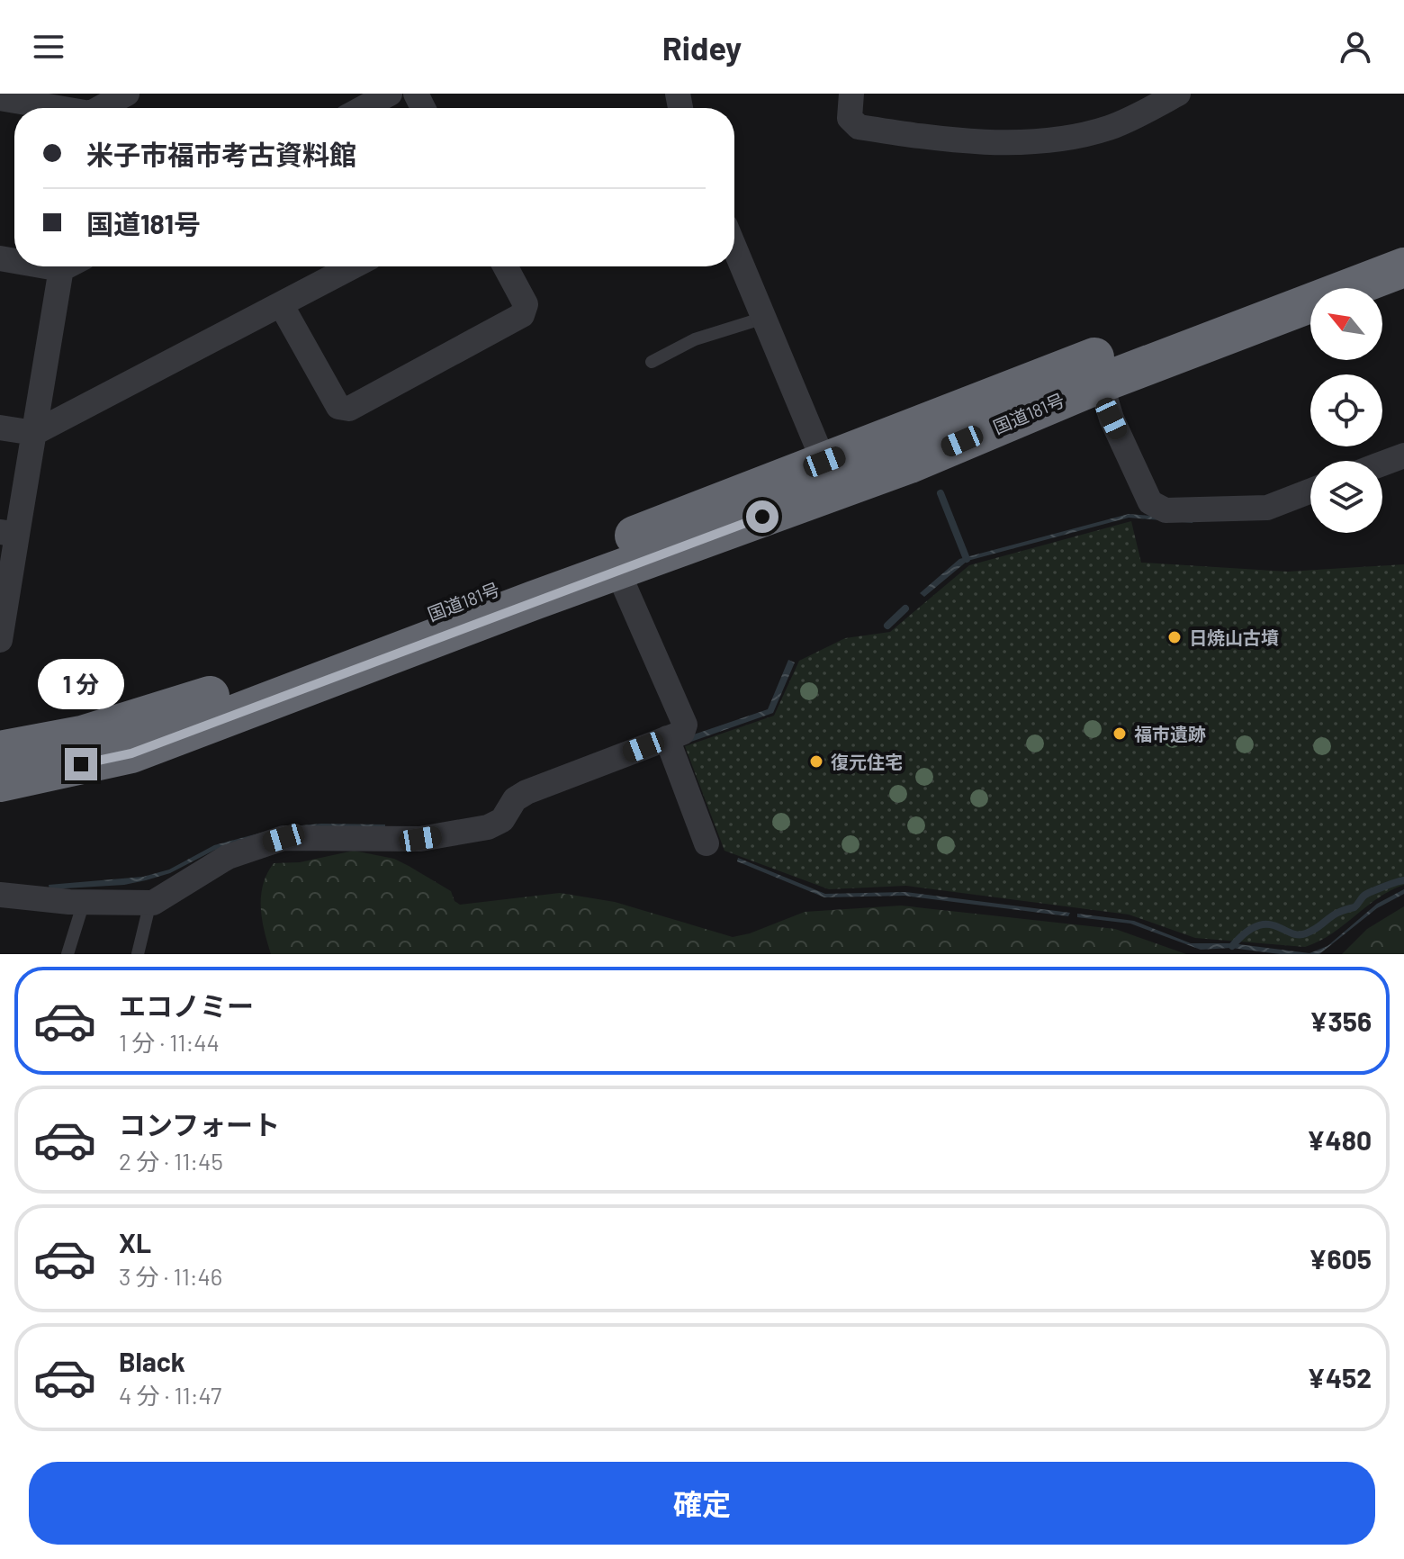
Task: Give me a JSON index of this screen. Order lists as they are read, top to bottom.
{
  "streets": {
    "highway": ["国道181号"]
  },
  "places": ["日焼山古墳", "福市遺跡", "復元住宅"],
  "north": "top left",
  "page": {
    "header": "Ridey",
    "banner": ["米子市福市考古資料館", "国道181号"],
    "bubble": "1 分",
    "list": [
      {
        "name": "エコノミー",
        "note": "1 分 · 11:44",
        "value": "¥356"
      },
      {
        "name": "コンフォート",
        "note": "2 分 · 11:45",
        "value": "¥480"
      },
      {
        "name": "XL",
        "note": "3 分 · 11:46",
        "value": "¥605"
      },
      {
        "name": "Black",
        "note": "4 分 · 11:47",
        "value": "¥452"
      }
    ],
    "buttons": "確定"
  }
}
